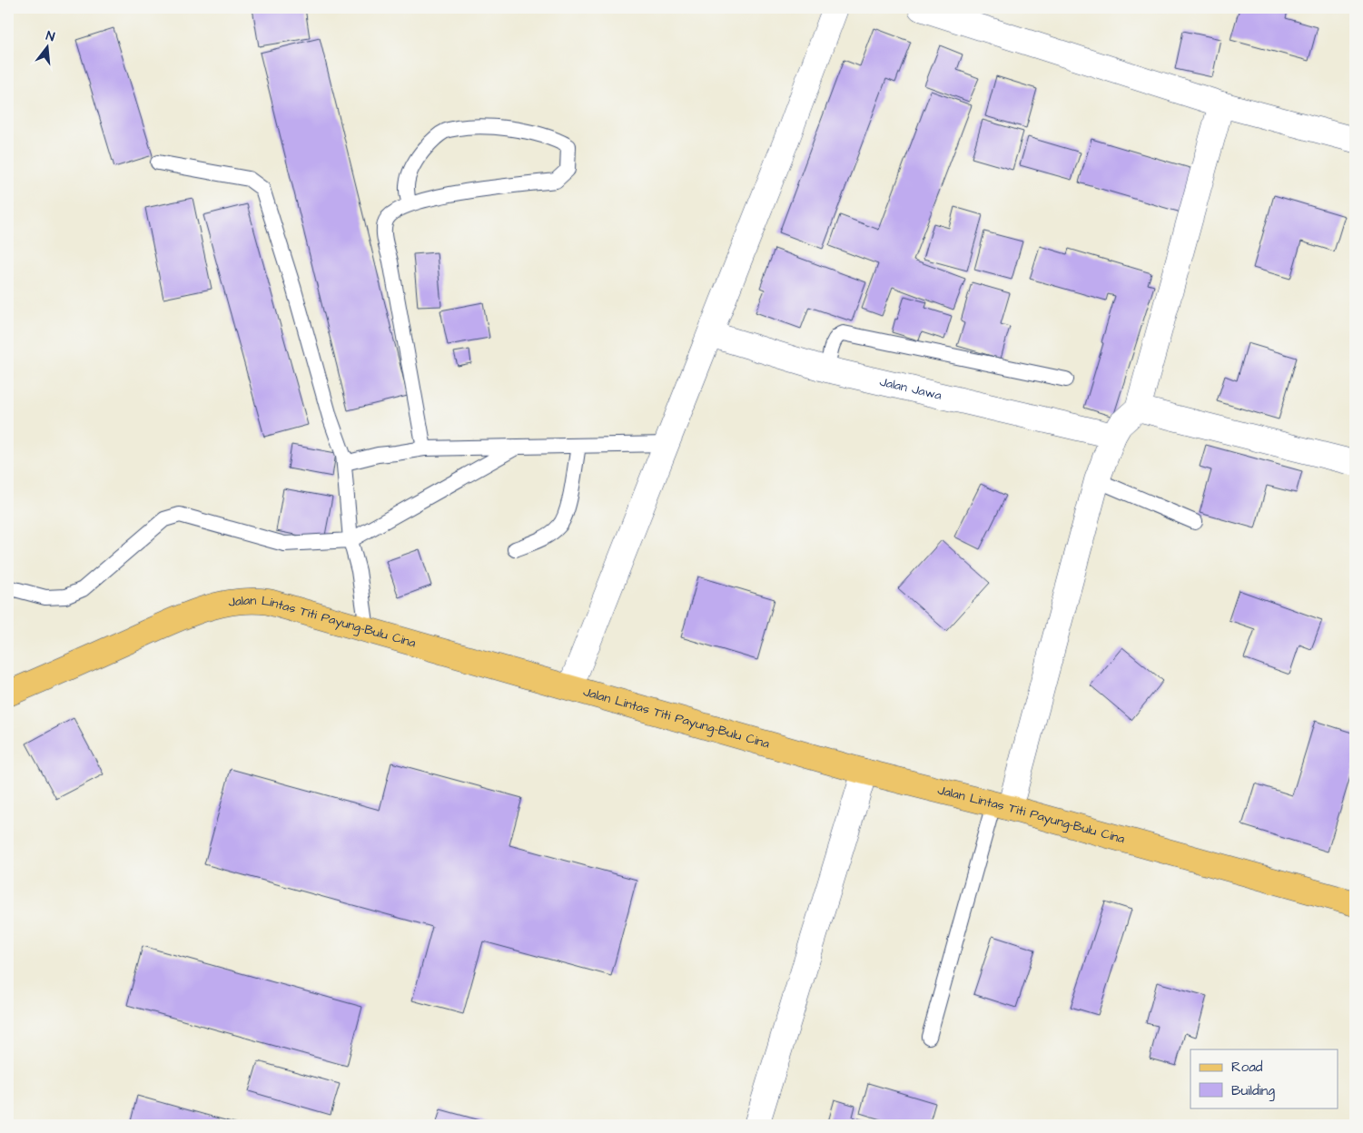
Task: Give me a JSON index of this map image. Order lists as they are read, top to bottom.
{
  "streets": {
    "main road": ["Jalan Lintas Titi Payung–Bulu Cina"],
    "street": ["Jalan Jawa"]
  },
  "legend": ["Road", "Building"],
  "north": "top"
}
